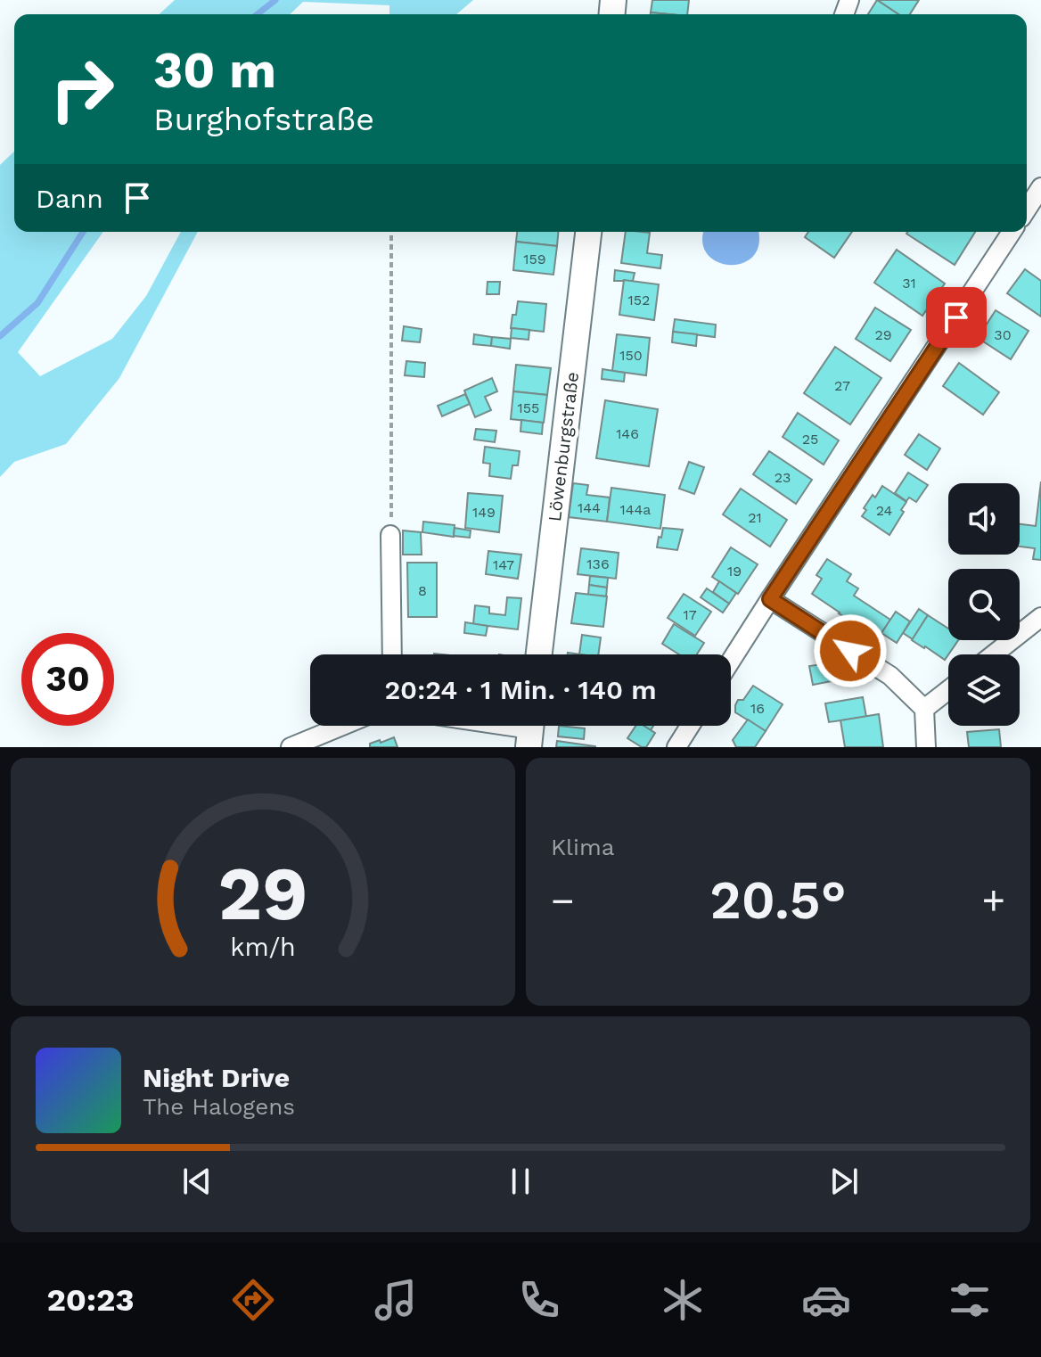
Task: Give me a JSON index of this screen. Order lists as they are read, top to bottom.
{
  "streets": {
    "street": ["Löwenburgstraße"]
  },
  "house_numbers": [
    "159",
    "31",
    "152",
    "29",
    "30",
    "150",
    "27",
    "155",
    "146",
    "25",
    "23",
    "144",
    "144a",
    "24",
    "149",
    "21",
    "136",
    "147",
    "19",
    "8",
    "17",
    "16"
  ],
  "page": {
    "turn": ["30 m", "Burghofstraße"],
    "then": "Dann",
    "limit": "30",
    "trip": "20:24 · 1 Min. · 140 m",
    "tile": "Klima",
    "heat": ["−", "20.5°", "+"],
    "song": ["Night Drive", "The Halogens"],
    "tabs": "20:23",
    "gauge": ["29", "km/h"]
  }
}
